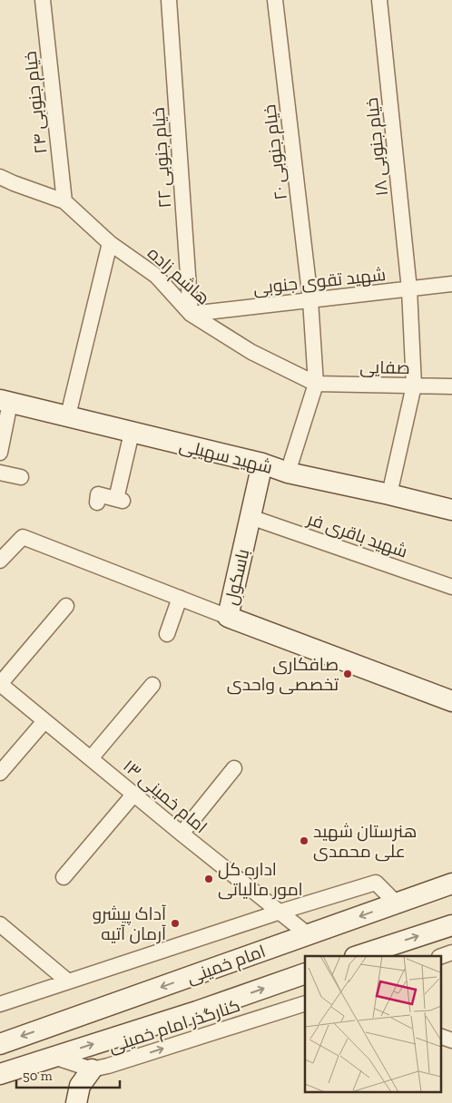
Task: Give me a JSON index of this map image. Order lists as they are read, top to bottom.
{
  "streets": {
    "main road": ["شهید سهیلی", "باسکول", "امام خمینی"],
    "street": [
      "خیام جنوبی ۲۴",
      "خیام جنوبی ۱۸",
      "خیام جنوبی ۲۰",
      "خیام جنوبی ۲۲",
      "هاشم زاده",
      "شهید تقوی جنوبی",
      "صفایی",
      "شهید باقری فر",
      "امام خمینی ۱۳",
      "کنارگذر امام خمینی"
    ]
  },
  "crossings": [
    ["خیام جنوبی ۲۴", "هاشم زاده"],
    ["خیام جنوبی ۱۸", "شهید تقوی جنوبی"],
    ["خیام جنوبی ۱۸", "صفایی"],
    ["خیام جنوبی ۱۸", "شهید سهیلی"],
    ["خیام جنوبی ۲۰", "هاشم زاده"],
    ["خیام جنوبی ۲۰", "شهید تقوی جنوبی"],
    ["خیام جنوبی ۲۰", "صفایی"],
    ["خیام جنوبی ۲۲", "هاشم زاده"],
    ["خیام جنوبی ۲۲", "شهید تقوی جنوبی"],
    ["هاشم زاده", "شهید تقوی جنوبی"],
    ["هاشم زاده", "صفایی"],
    ["شهید سهیلی", "باسکول"],
    ["شهید باقری فر", "باسکول"],
    ["امام خمینی ۱۳", "امام خمینی"],
    ["امام خمینی", "کنارگذر امام خمینی"]
  ],
  "places": [
    "صافکاری تخصصی واحدی",
    "هنرستان شهید علی محمدی",
    "اداره کل امور مالیاتی",
    "آداک پیشرو آرمان آتیه"
  ],
  "scale_bar": "50 m"
}
